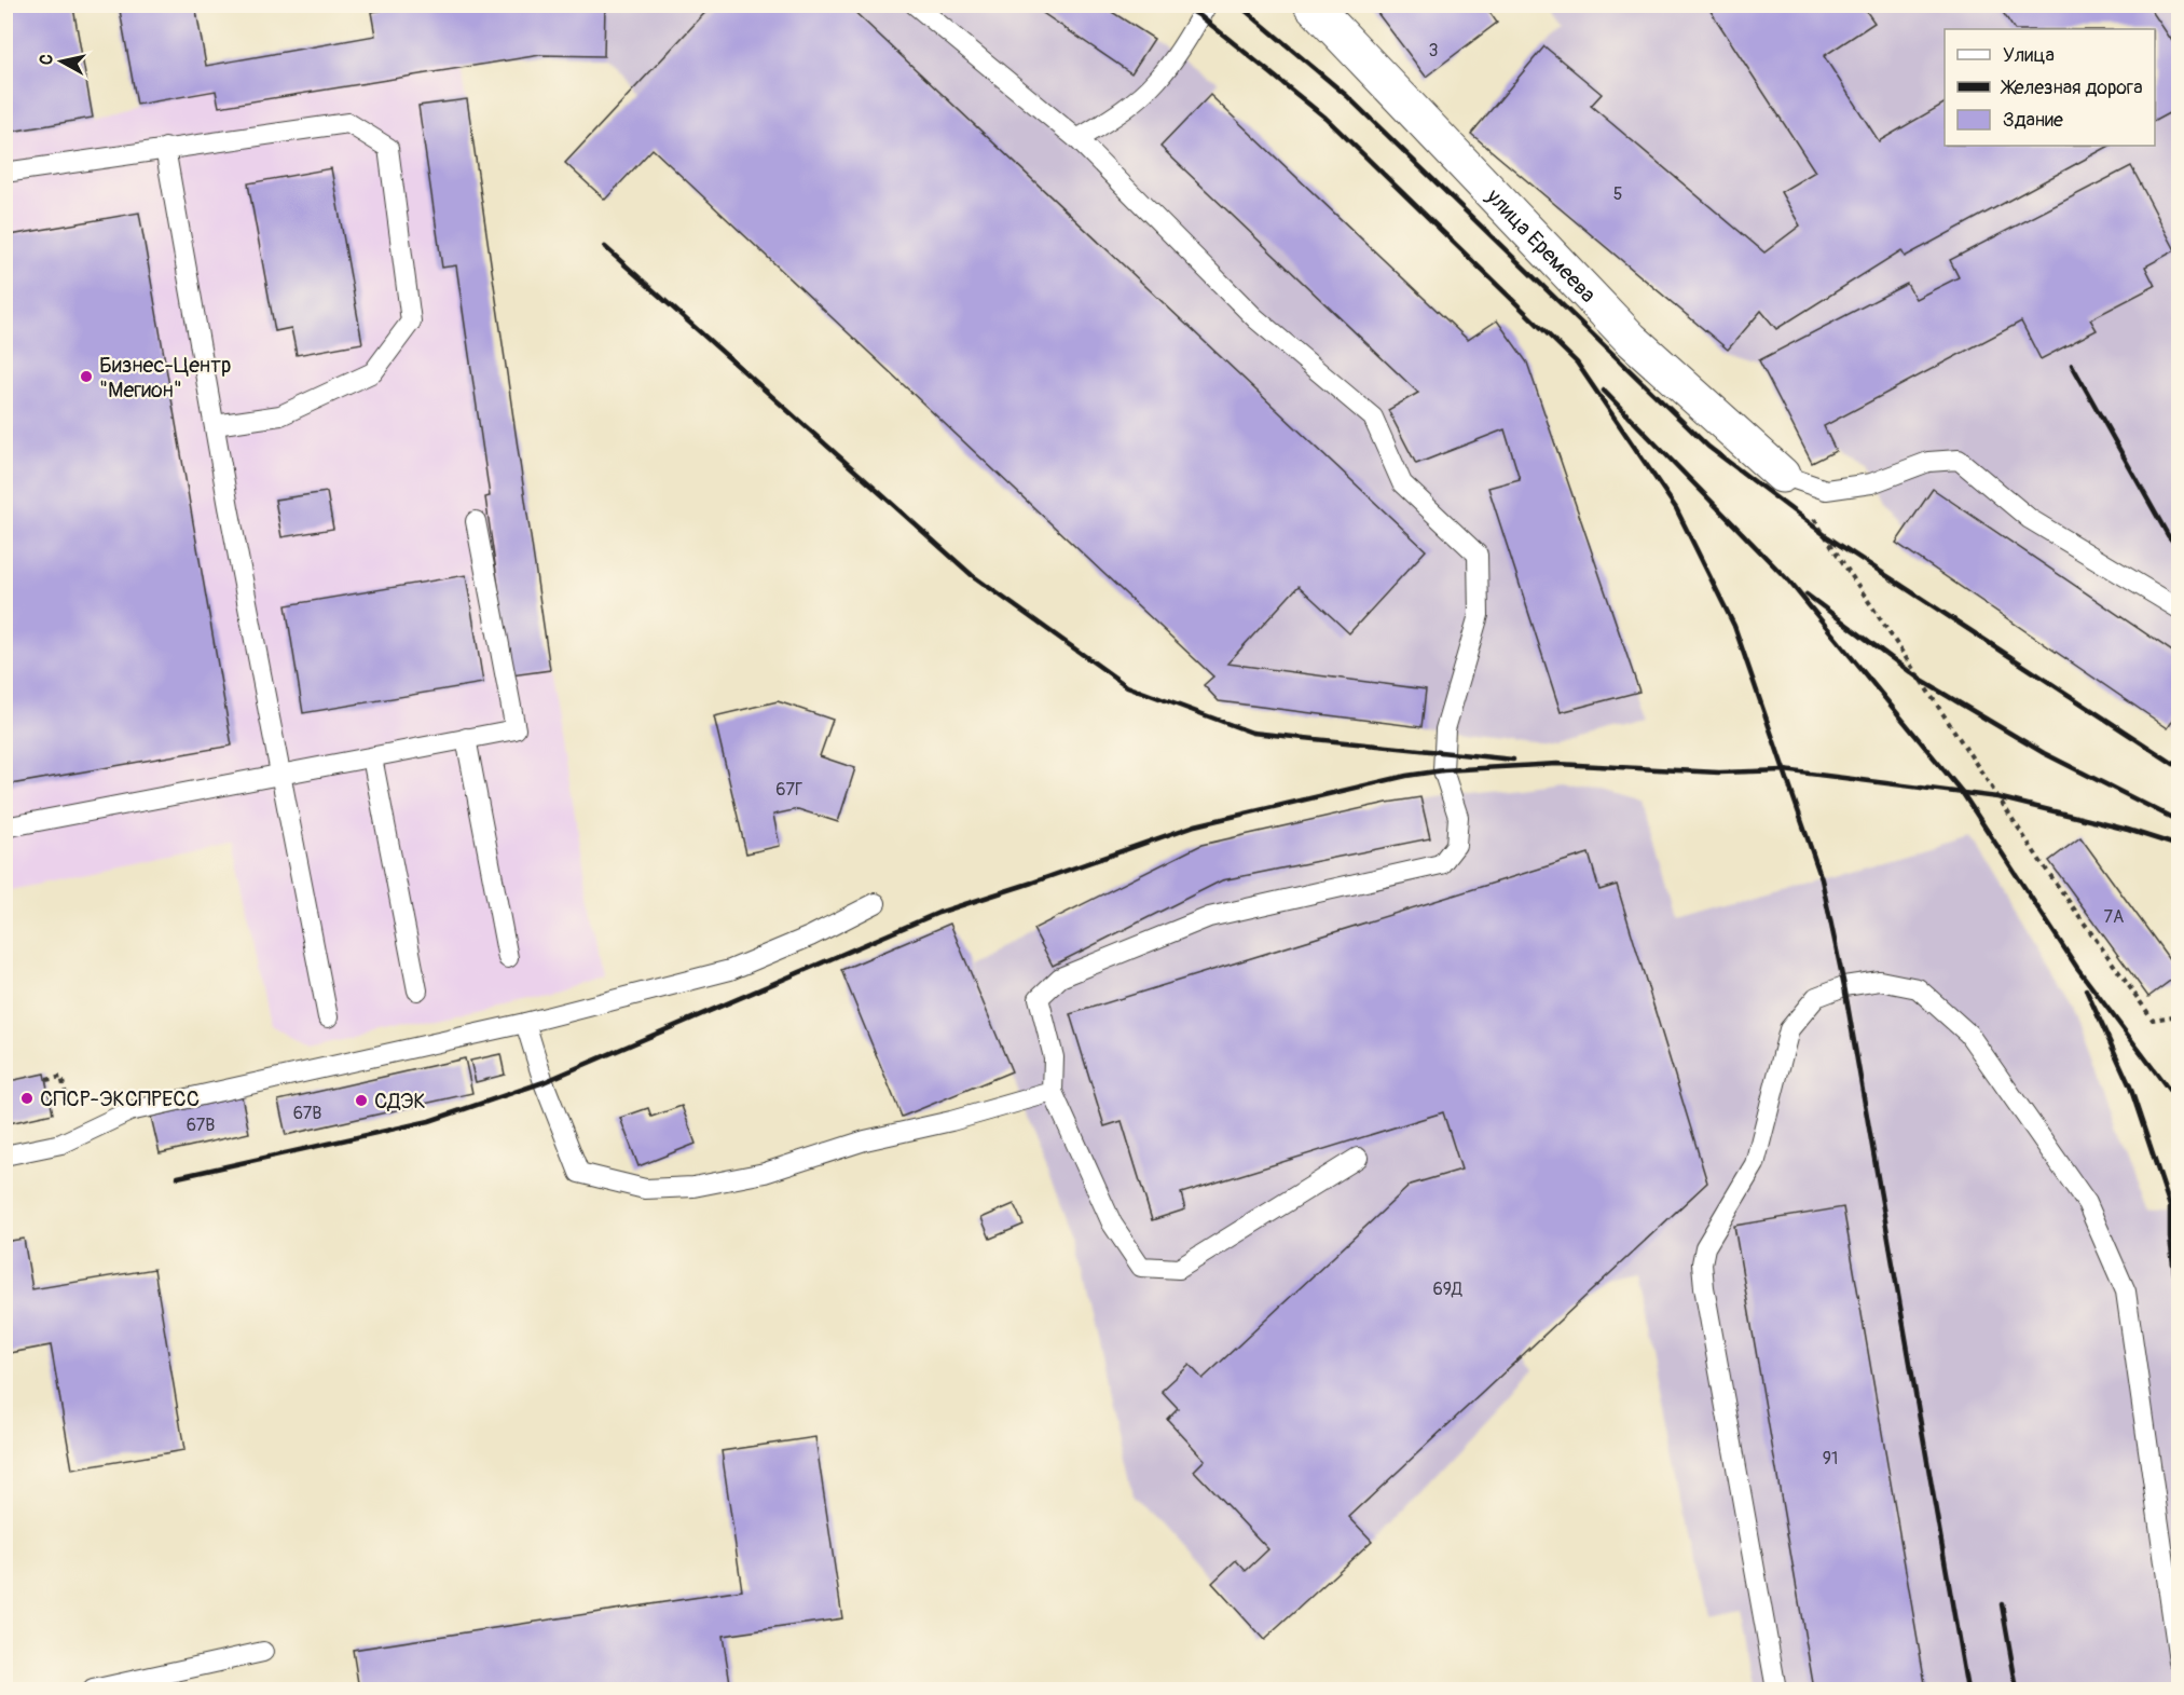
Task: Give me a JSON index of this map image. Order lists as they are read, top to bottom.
{
  "streets": {
    "street": ["улица Еремеева"]
  },
  "places": ["Бизнес-Центр \"Мегион\"", "СПСР-ЭКСПРЕСС", "СДЭК"],
  "house_numbers": [
    "3",
    "5",
    "67Г",
    "7А",
    "67В",
    "67В",
    "69Д",
    "91"
  ],
  "legend": ["Улица", "Железная дорога", "Здание"],
  "north": "left"
}
